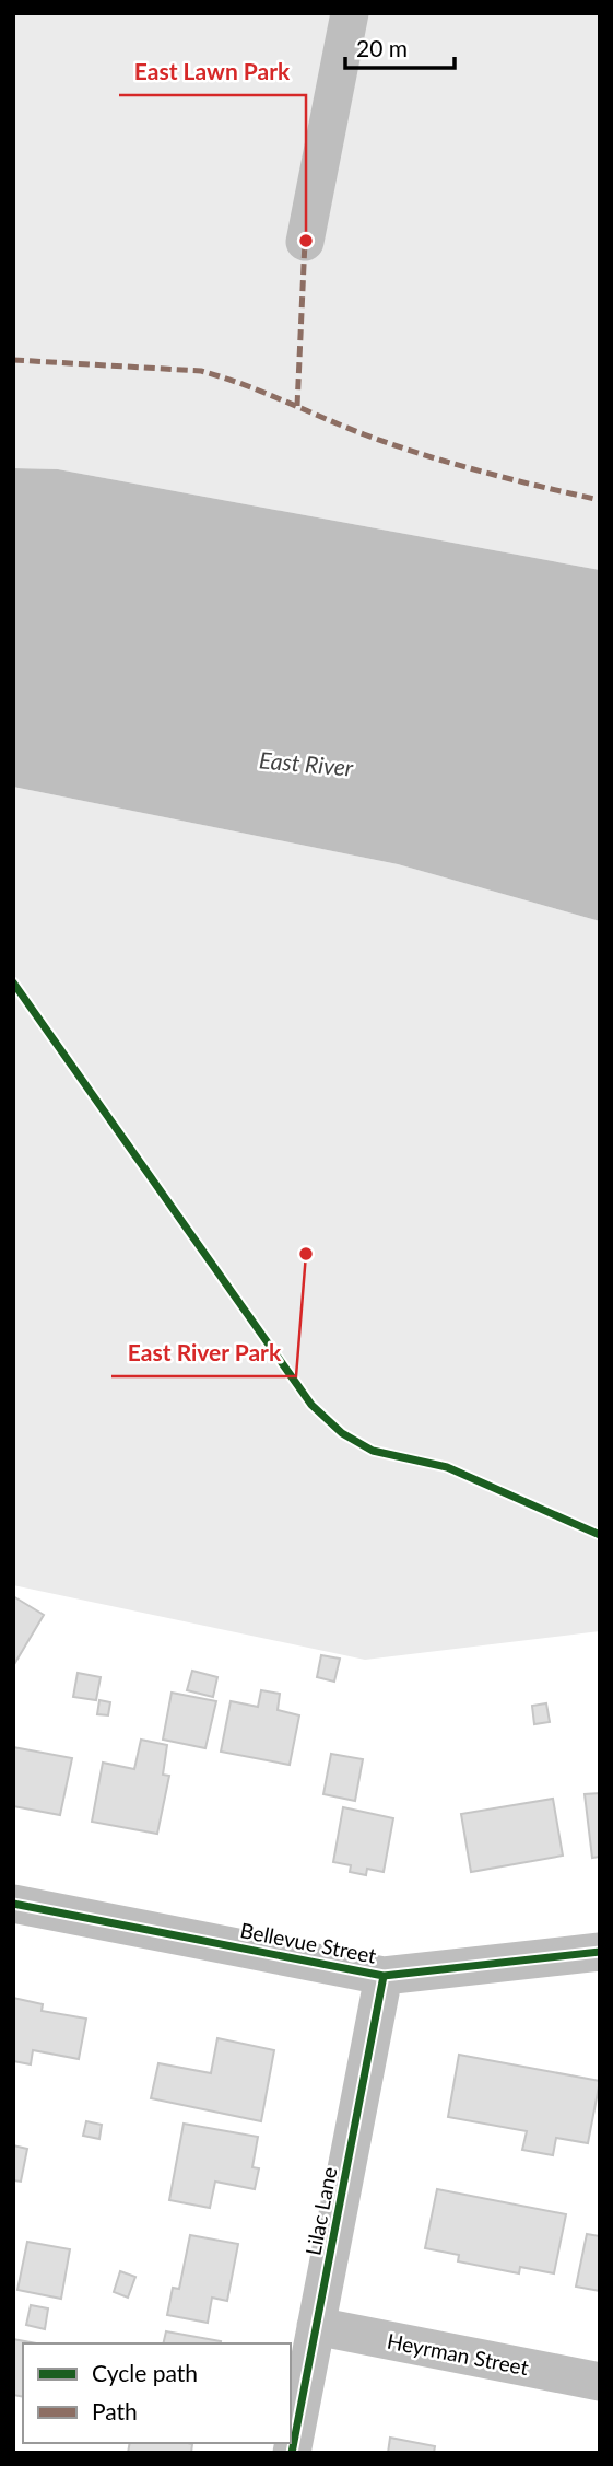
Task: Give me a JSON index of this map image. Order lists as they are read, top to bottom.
{
  "streets": {
    "street": ["Bellevue Street", "Lilac Lane", "Heyrman Street"]
  },
  "crossings": [
    ["Bellevue Street", "Lilac Lane"],
    ["Lilac Lane", "Heyrman Street"]
  ],
  "water": ["East River"],
  "places": ["East Lawn Park", "East River Park"],
  "legend": ["Cycle path", "Path"],
  "scale_bar": "20 m"
}
